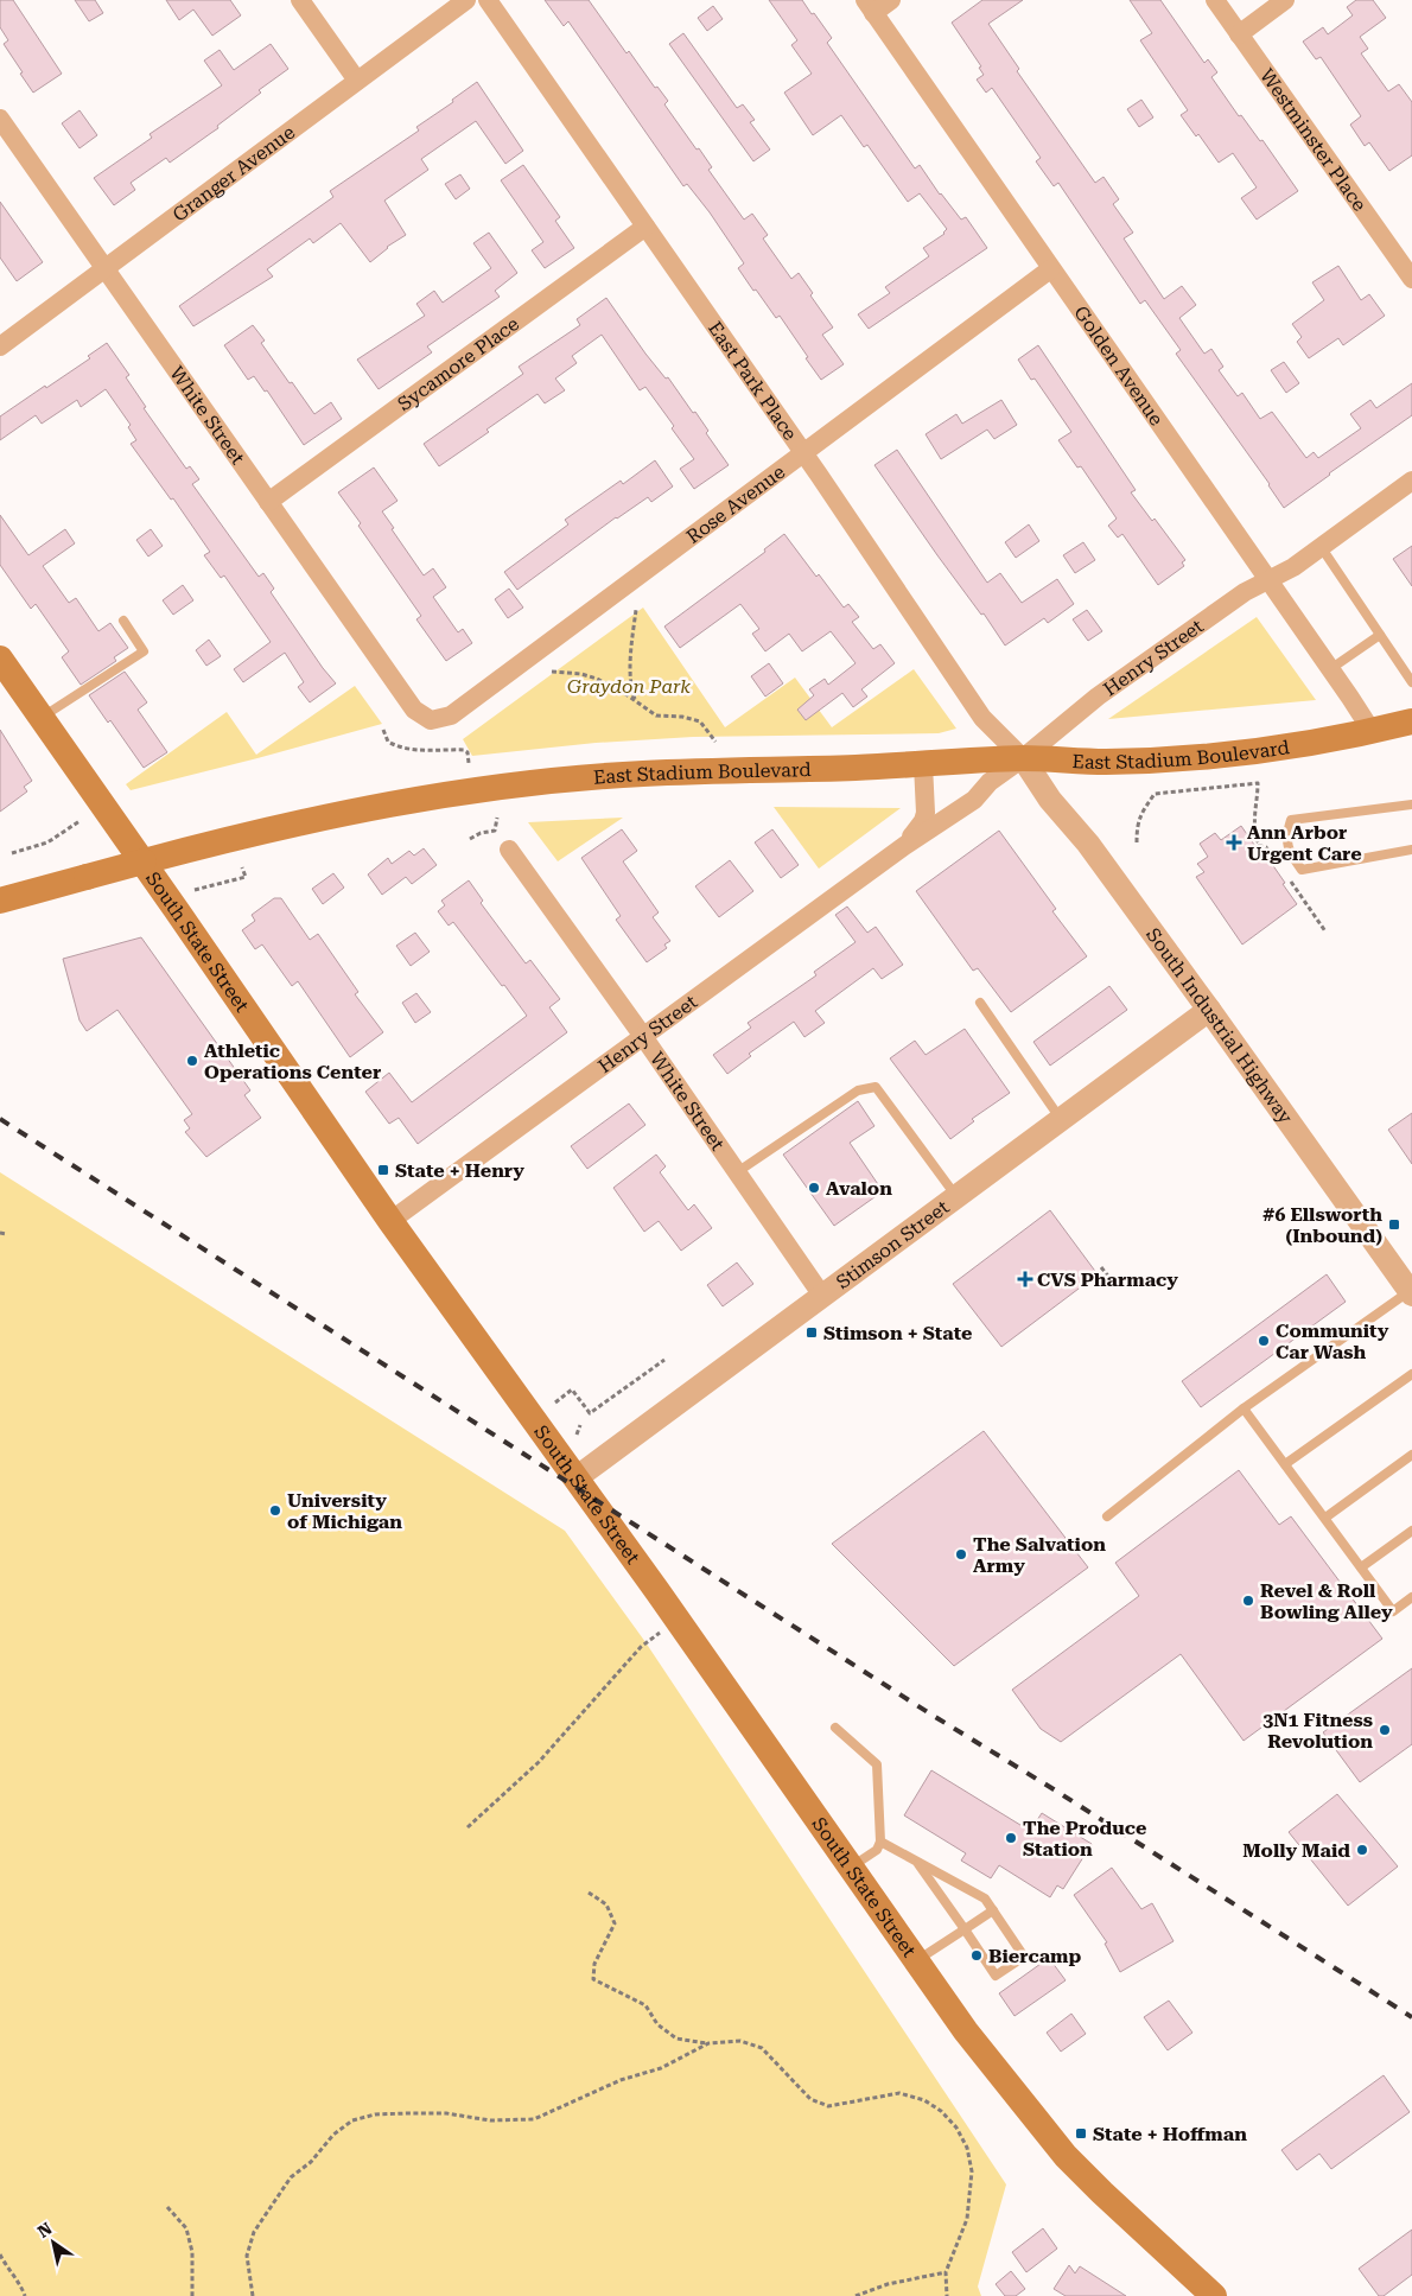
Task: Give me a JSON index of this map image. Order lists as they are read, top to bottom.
{
  "streets": {
    "main road": ["East Stadium Boulevard", "South State Street"],
    "street": [
      "Westminster Place",
      "Granger Avenue",
      "Sycamore Place",
      "Golden Avenue",
      "East Park Place",
      "White Street",
      "Rose Avenue",
      "Henry Street",
      "South Industrial Highway",
      "Stimson Street"
    ]
  },
  "crossings": [
    ["Granger Avenue", "White Street"],
    ["Sycamore Place", "East Park Place"],
    ["Sycamore Place", "White Street"],
    ["Golden Avenue", "Rose Avenue"],
    ["Golden Avenue", "Henry Street"],
    ["Golden Avenue", "East Stadium Boulevard"],
    ["East Park Place", "Rose Avenue"],
    ["East Park Place", "Henry Street"],
    ["East Park Place", "East Stadium Boulevard"],
    ["East Park Place", "South Industrial Highway"],
    ["White Street", "Rose Avenue"],
    ["White Street", "Henry Street"],
    ["White Street", "Stimson Street"],
    ["Henry Street", "East Stadium Boulevard"],
    ["Henry Street", "South State Street"],
    ["Henry Street", "South Industrial Highway"],
    ["East Stadium Boulevard", "South Industrial Highway"],
    ["South State Street", "Stimson Street"],
    ["South Industrial Highway", "Stimson Street"]
  ],
  "parks": ["Graydon Park"],
  "places": {
    "health": ["Ann Arbor Urgent Care", "CVS Pharmacy"],
    "other": [
      "Athletic Operations Center",
      "Avalon",
      "Community Car Wash",
      "University of Michigan",
      "The Salvation Army",
      "Revel & Roll Bowling Alley",
      "3N1 Fitness Revolution",
      "The Produce Station",
      "Molly Maid",
      "Biercamp"
    ],
    "transit": [
      "State + Henry",
      "#6 Ellsworth (Inbound)",
      "Stimson + State",
      "State + Hoffman"
    ]
  },
  "north": "top left"
}
